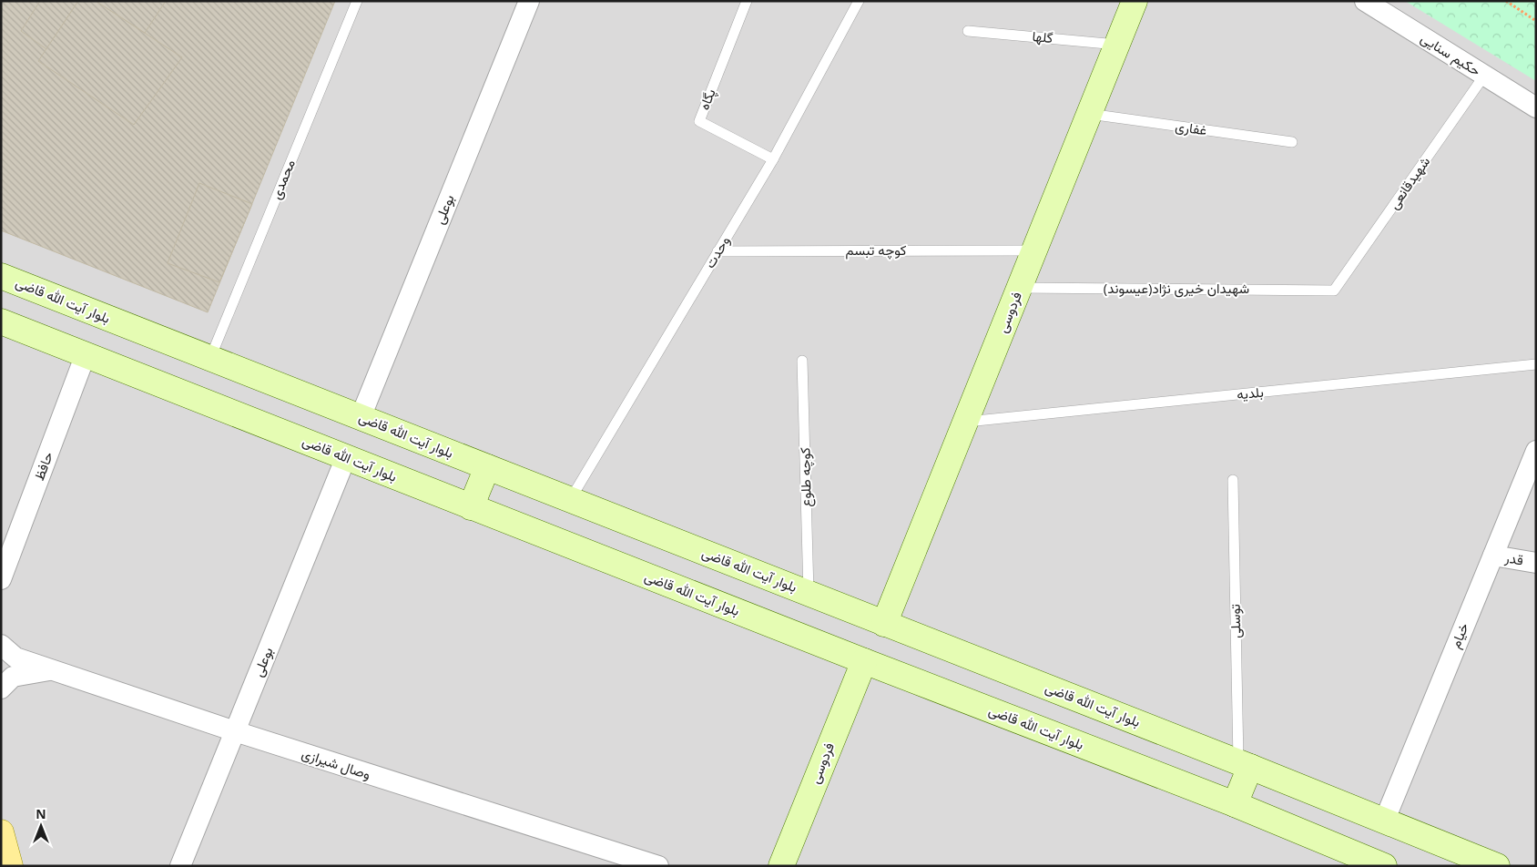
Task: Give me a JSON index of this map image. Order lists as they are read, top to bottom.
{
  "streets": {
    "main road": ["بلوار آیت‌ الله قاضی", "فردوسی", "بلوار آیت ‌الله قاضی"],
    "street": [
      "حکیم سنایی",
      "بوعلی",
      "حافظ",
      "قدر",
      "خیام",
      "وصال شیرازی"
    ],
    "lane": [
      "گلها",
      "پگاه",
      "غفاری",
      "محمدی",
      "شهیدقانعی",
      "کوچه تبسم",
      "وحدت",
      "شهیدان خیری نژاد(عیسوند)",
      "بلدیه",
      "کوچه طلوع",
      "توسلی"
    ]
  },
  "crossings": [
    ["گلها", "فردوسی"],
    ["حکیم سنایی", "شهیدقانعی"],
    ["پگاه", "وحدت"],
    ["غفاری", "فردوسی"],
    ["محمدی", "بلوار آیت‌ الله قاضی"],
    ["شهیدقانعی", "شهیدان خیری نژاد(عیسوند)"],
    ["بوعلی", "بلوار آیت‌ الله قاضی"],
    ["بوعلی", "بلوار آیت ‌الله قاضی"],
    ["بوعلی", "وصال شیرازی"],
    ["کوچه تبسم", "وحدت"],
    ["کوچه تبسم", "فردوسی"],
    ["وحدت", "بلوار آیت‌ الله قاضی"],
    ["شهیدان خیری نژاد(عیسوند)", "فردوسی"],
    ["بلوار آیت‌ الله قاضی", "فردوسی"],
    ["بلوار آیت‌ الله قاضی", "کوچه طلوع"],
    ["بلوار آیت‌ الله قاضی", "توسلی"],
    ["بلوار آیت‌ الله قاضی", "خیام"],
    ["فردوسی", "بلدیه"],
    ["فردوسی", "بلوار آیت ‌الله قاضی"],
    ["بلوار آیت ‌الله قاضی", "حافظ"],
    ["قدر", "خیام"]
  ],
  "north": "top"
}
